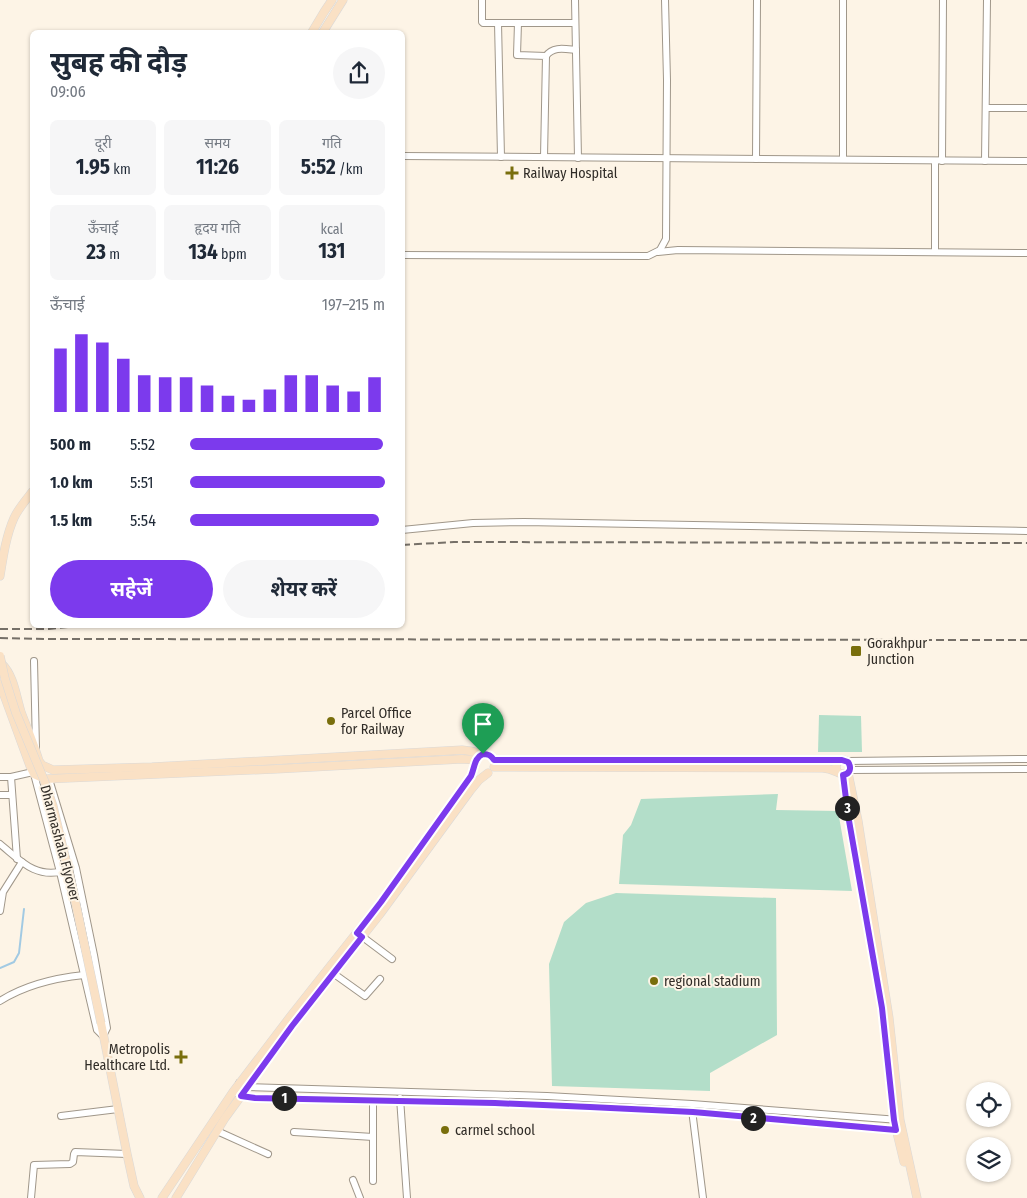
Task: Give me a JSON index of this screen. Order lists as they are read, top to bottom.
{
  "streets": {
    "main road": ["Dharmashala Flyover"]
  },
  "places": {
    "health": ["Railway Hospital", "Metropolis Healthcare Ltd."],
    "transit": ["Gorakhpur Junction"],
    "other": ["Parcel Office for Railway", "regional stadium", "carmel school"]
  },
  "page": {
    "heading": ["सुबह की दौड़", "09:06"],
    "stats": [
      ["दूरी", "1.95 km"],
      ["समय", "11:26"],
      ["गति", "5:52 /km"],
      ["ऊँचाई", "23 m"],
      ["हृदय गति", "134 bpm"],
      ["kcal", "131"]
    ],
    "chart": ["ऊँचाई", "197–215 m"],
    "list": [
      {
        "name": "500 m",
        "note": "5:52"
      },
      {
        "name": "1.0 km",
        "note": "5:51"
      },
      {
        "name": "1.5 km",
        "note": "5:54"
      }
    ],
    "buttons": ["सहेजें", "शेयर करें"],
    "pins": ["3", "1", "2"]
  }
}
